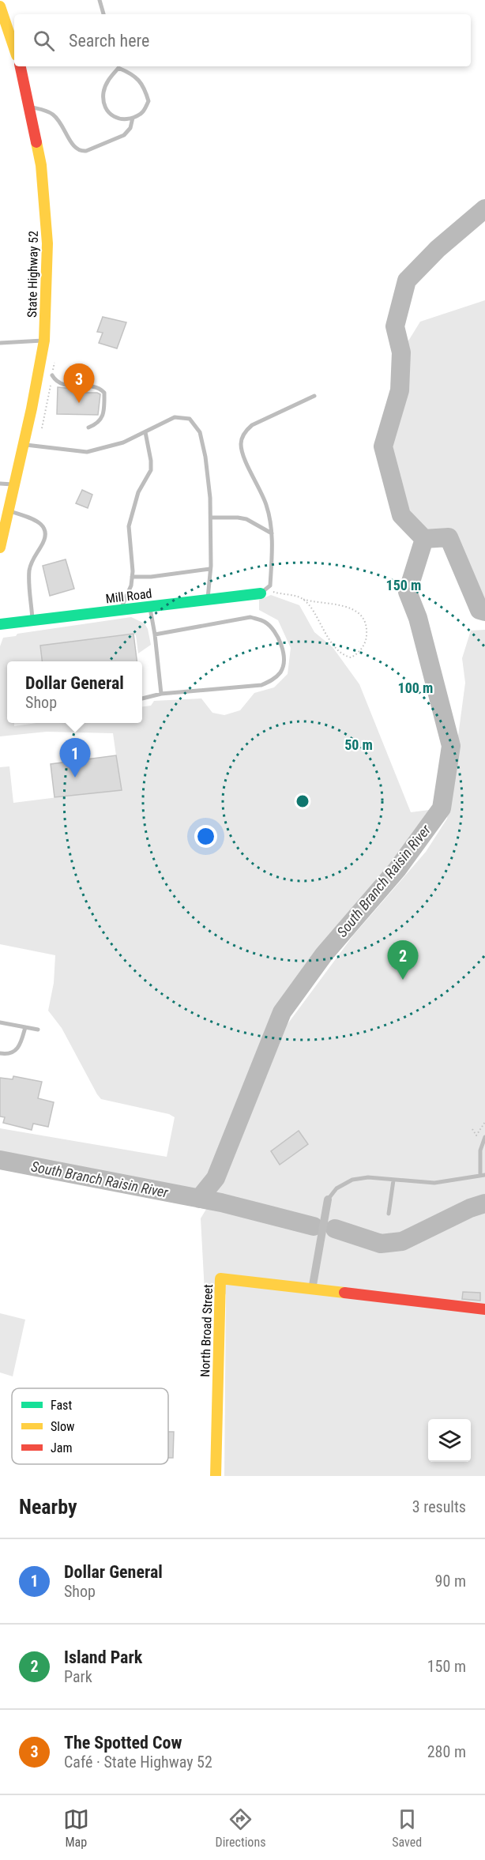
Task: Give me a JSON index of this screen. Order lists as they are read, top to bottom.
{
  "streets": {
    "street": ["State Highway 52", "Mill Road", "North Broad Street"]
  },
  "water": ["South Branch Raisin River"],
  "legend": ["Fast", "Slow", "Jam"],
  "page": {
    "search": "Search here",
    "pins": ["3", "1", "2"],
    "popup": ["Dollar General", "Shop"],
    "heading": ["Nearby", "3 results"],
    "list": [
      {
        "mark": "1",
        "name": "Dollar General",
        "note": "Shop",
        "value": "90 m"
      },
      {
        "mark": "2",
        "name": "Island Park",
        "note": "Park",
        "value": "150 m"
      },
      {
        "mark": "3",
        "name": "The Spotted Cow",
        "note": "Café · State Highway 52",
        "value": "280 m"
      }
    ],
    "nav": ["Map", "Directions", "Saved"]
  },
  "rings": ["150 m", "100 m", "50 m"]
}
